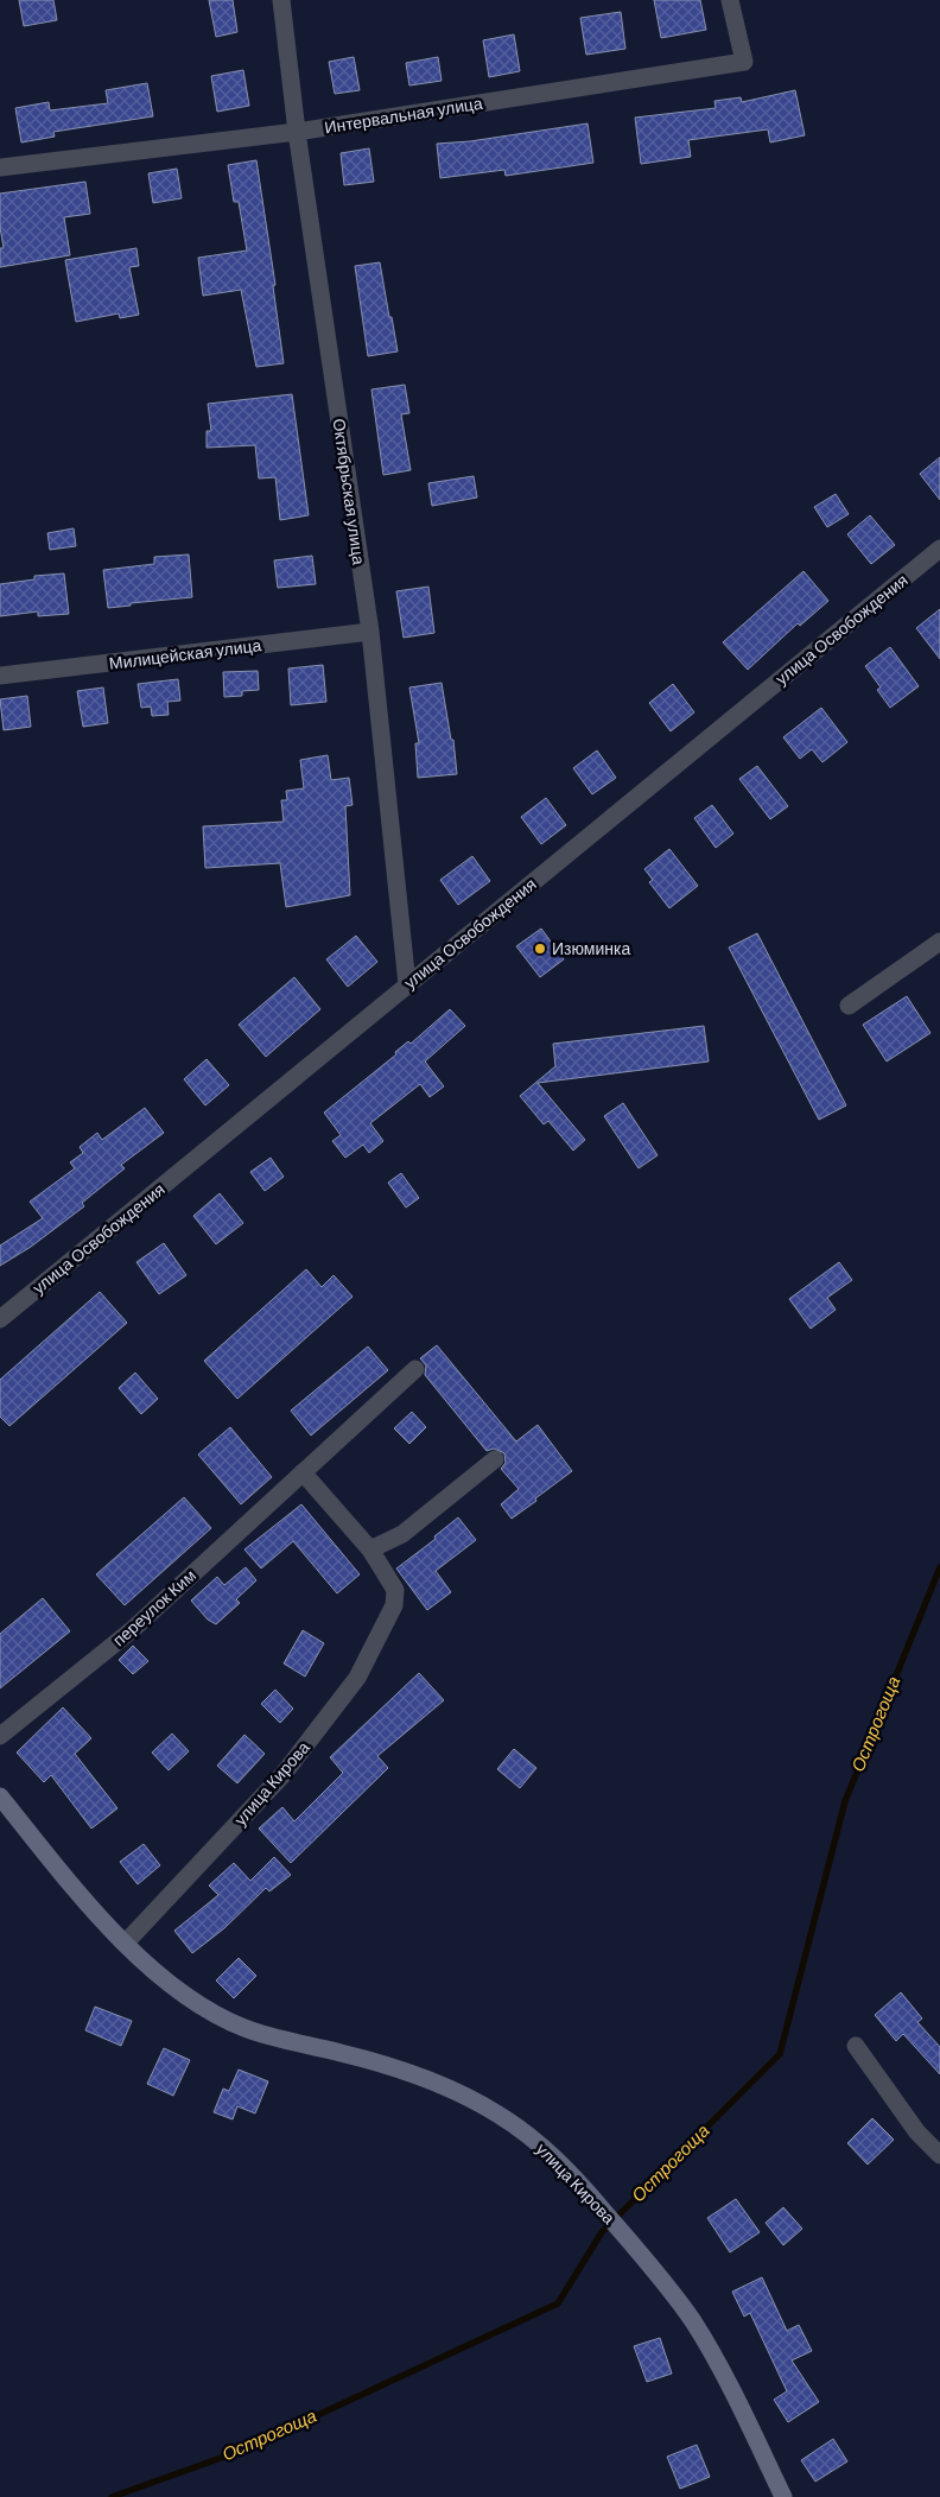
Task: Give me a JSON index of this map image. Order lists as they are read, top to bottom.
{
  "streets": {
    "main road": ["улица Кирова"],
    "street": [
      "Интервальная улица",
      "Октябрьская улица",
      "улица Освобождения",
      "Милицейская улица",
      "переулок Ким"
    ]
  },
  "crossings": [
    ["Интервальная улица", "Октябрьская улица"],
    ["Октябрьская улица", "улица Освобождения"],
    ["Октябрьская улица", "Милицейская улица"]
  ],
  "water": ["Острогоща"],
  "places": ["Изюминка"]
}
